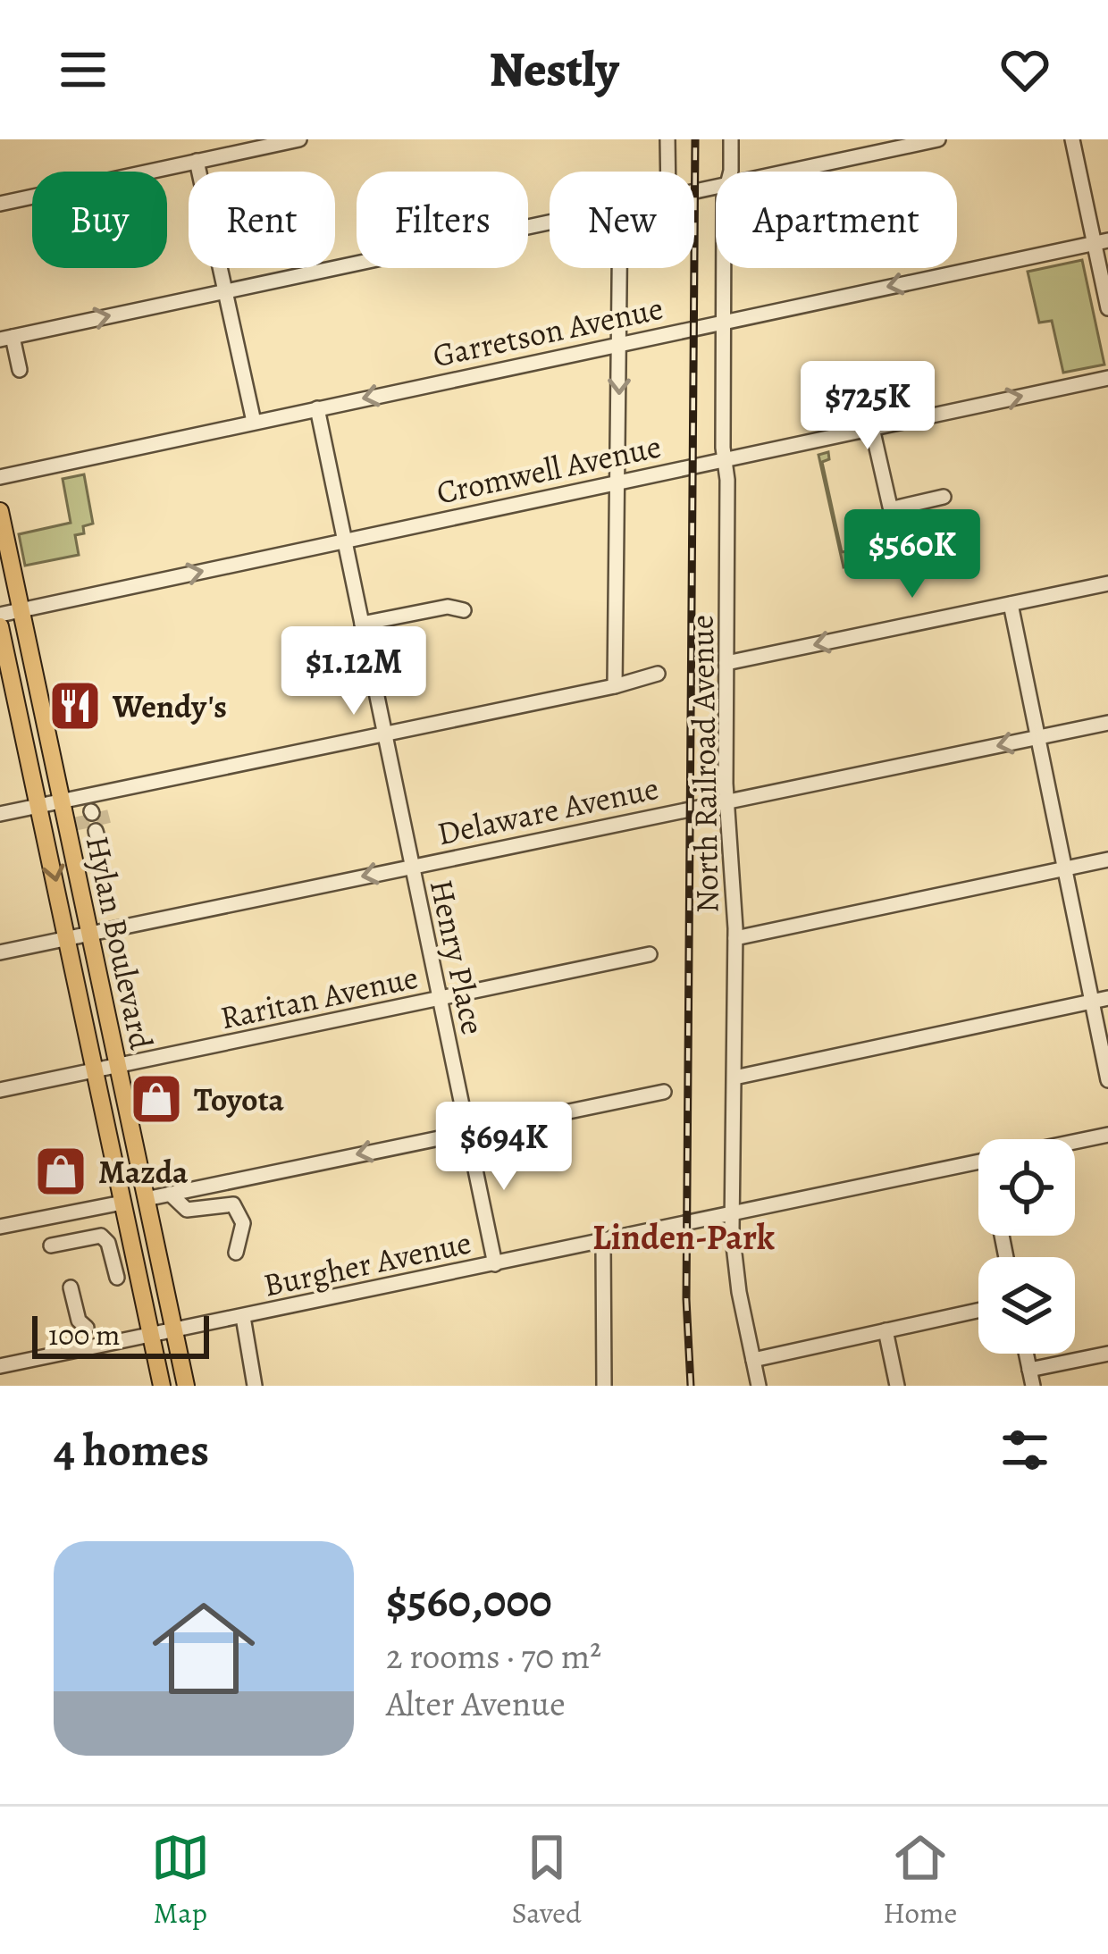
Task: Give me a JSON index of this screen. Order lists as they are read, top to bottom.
{
  "streets": {
    "main road": ["Hylan Boulevard"],
    "street": [
      "Garretson Avenue",
      "Cromwell Avenue",
      "North Railroad Avenue",
      "Delaware Avenue",
      "Henry Place",
      "Raritan Avenue",
      "Burgher Avenue"
    ]
  },
  "crossings": [
    ["Garretson Avenue", "North Railroad Avenue"],
    ["Garretson Avenue", "Henry Place"],
    ["Cromwell Avenue", "North Railroad Avenue"],
    ["Cromwell Avenue", "Hylan Boulevard"],
    ["Cromwell Avenue", "Henry Place"],
    ["North Railroad Avenue", "Delaware Avenue"],
    ["North Railroad Avenue", "Burgher Avenue"],
    ["Delaware Avenue", "Hylan Boulevard"],
    ["Delaware Avenue", "Henry Place"],
    ["Hylan Boulevard", "Raritan Avenue"],
    ["Hylan Boulevard", "Burgher Avenue"],
    ["Henry Place", "Raritan Avenue"],
    ["Henry Place", "Burgher Avenue"]
  ],
  "one_way": ["Garretson Avenue", "Cromwell Avenue", "Delaware Avenue"],
  "districts": ["Linden-Park"],
  "places": {
    "restaurant": ["Wendy's"],
    "shop": ["Toyota", "Mazda"]
  },
  "scale_bar": "100 m",
  "page": {
    "header": "Nestly",
    "chip": [
      "Buy",
      "Rent",
      "Filters",
      "New",
      "Apartment"
    ],
    "price": [
      "$725K",
      "$560K",
      "$1.12M",
      "$694K"
    ],
    "scale": "100 m",
    "heading": "4 homes",
    "list": [
      {
        "name": "$560,000",
        "note": "2 rooms · 70 m² · Alter Avenue"
      }
    ],
    "tabs": ["Map", "Saved", "Home"]
  }
}
